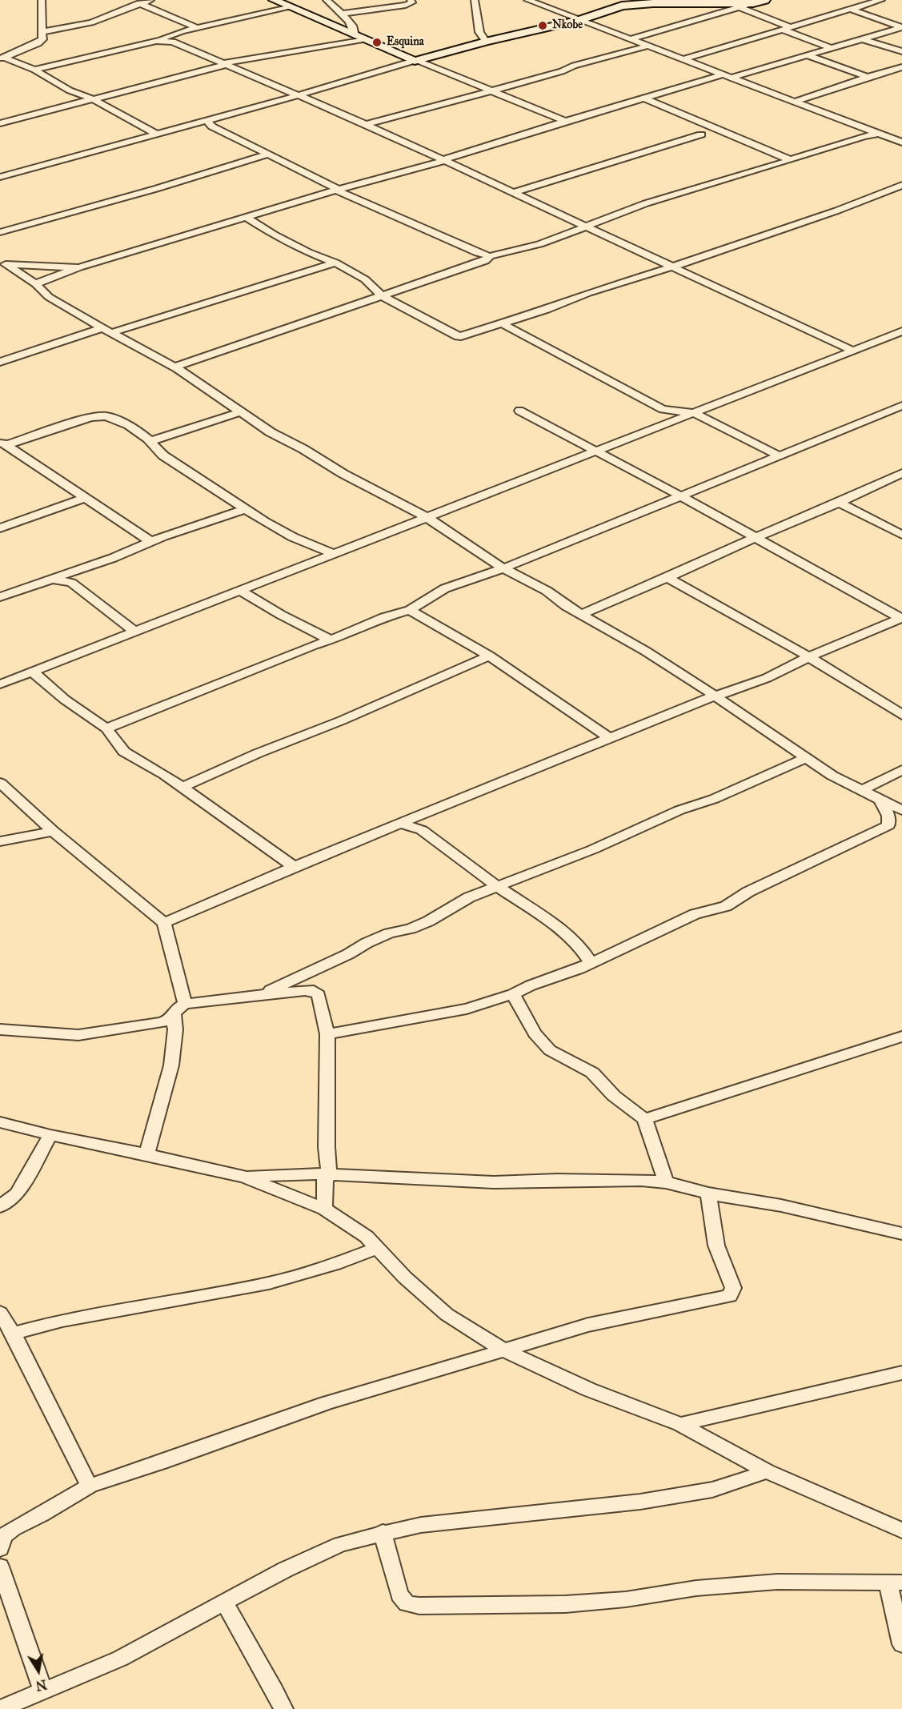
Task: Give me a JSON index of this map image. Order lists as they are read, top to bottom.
{
  "places": ["Nkobe", "Esquina"],
  "north": "bottom"
}
